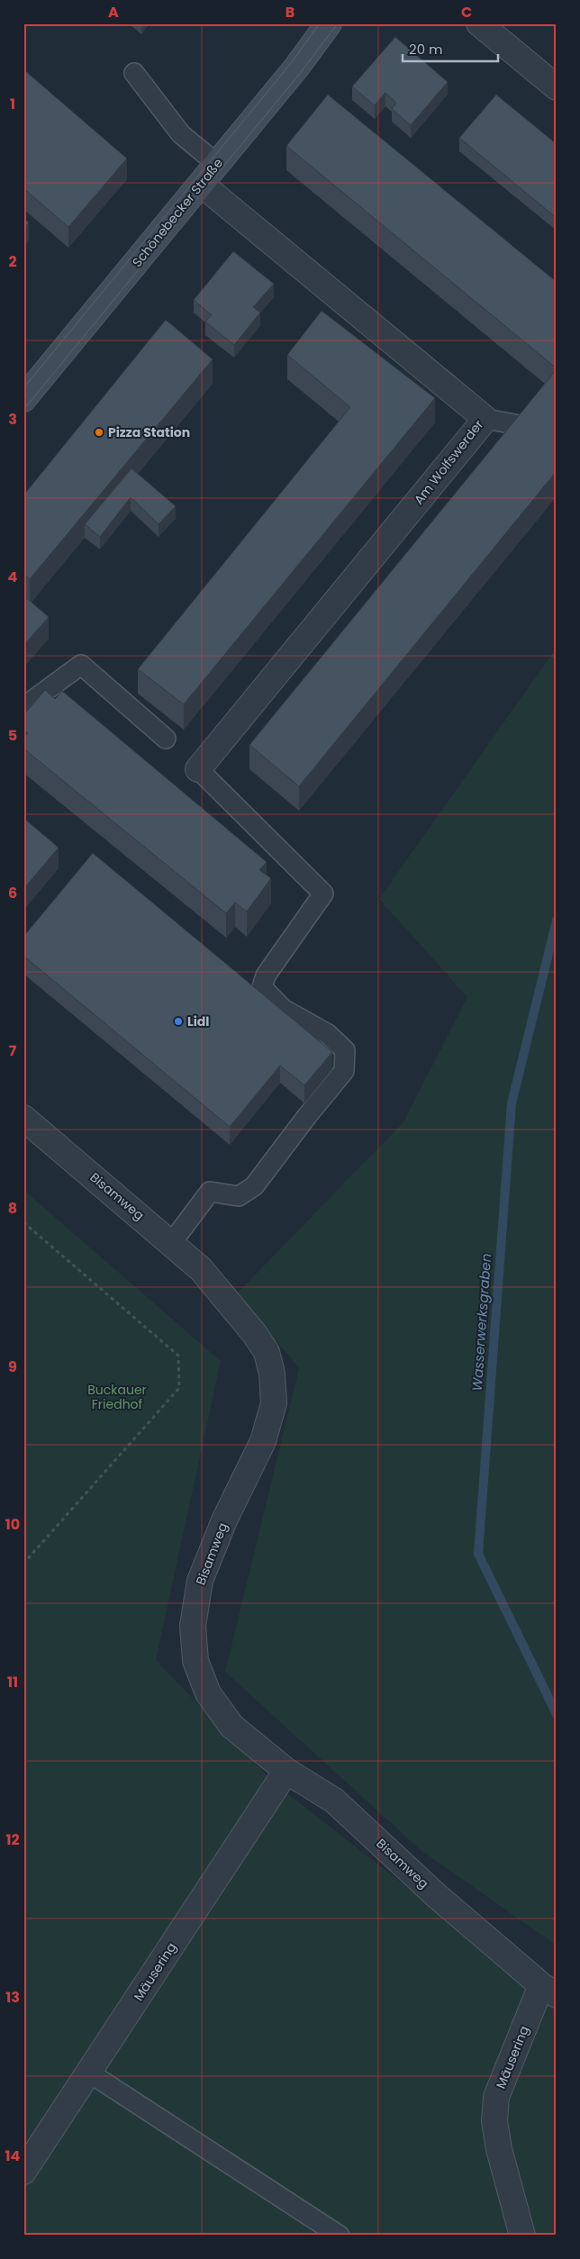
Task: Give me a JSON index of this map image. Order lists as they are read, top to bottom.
{
  "streets": {
    "main road": ["Schönebecker Straße"],
    "street": ["Am Wolfswerder", "Bisamweg", "Mäusering"]
  },
  "crossings": [
    ["Schönebecker Straße", "Am Wolfswerder"],
    ["Bisamweg", "Mäusering"]
  ],
  "water": ["Wasserwerksgraben"],
  "parks": ["Buckauer Friedhof"],
  "places": ["Pizza Station", "Lidl"],
  "scale_bar": "20 m",
  "grid": {
    "columns": ["A", "B", "C"],
    "rows": [
      "1",
      "2",
      "3",
      "4",
      "5",
      "6",
      "7",
      "8",
      "9",
      "10",
      "11",
      "12",
      "13",
      "14"
    ]
  }
}
